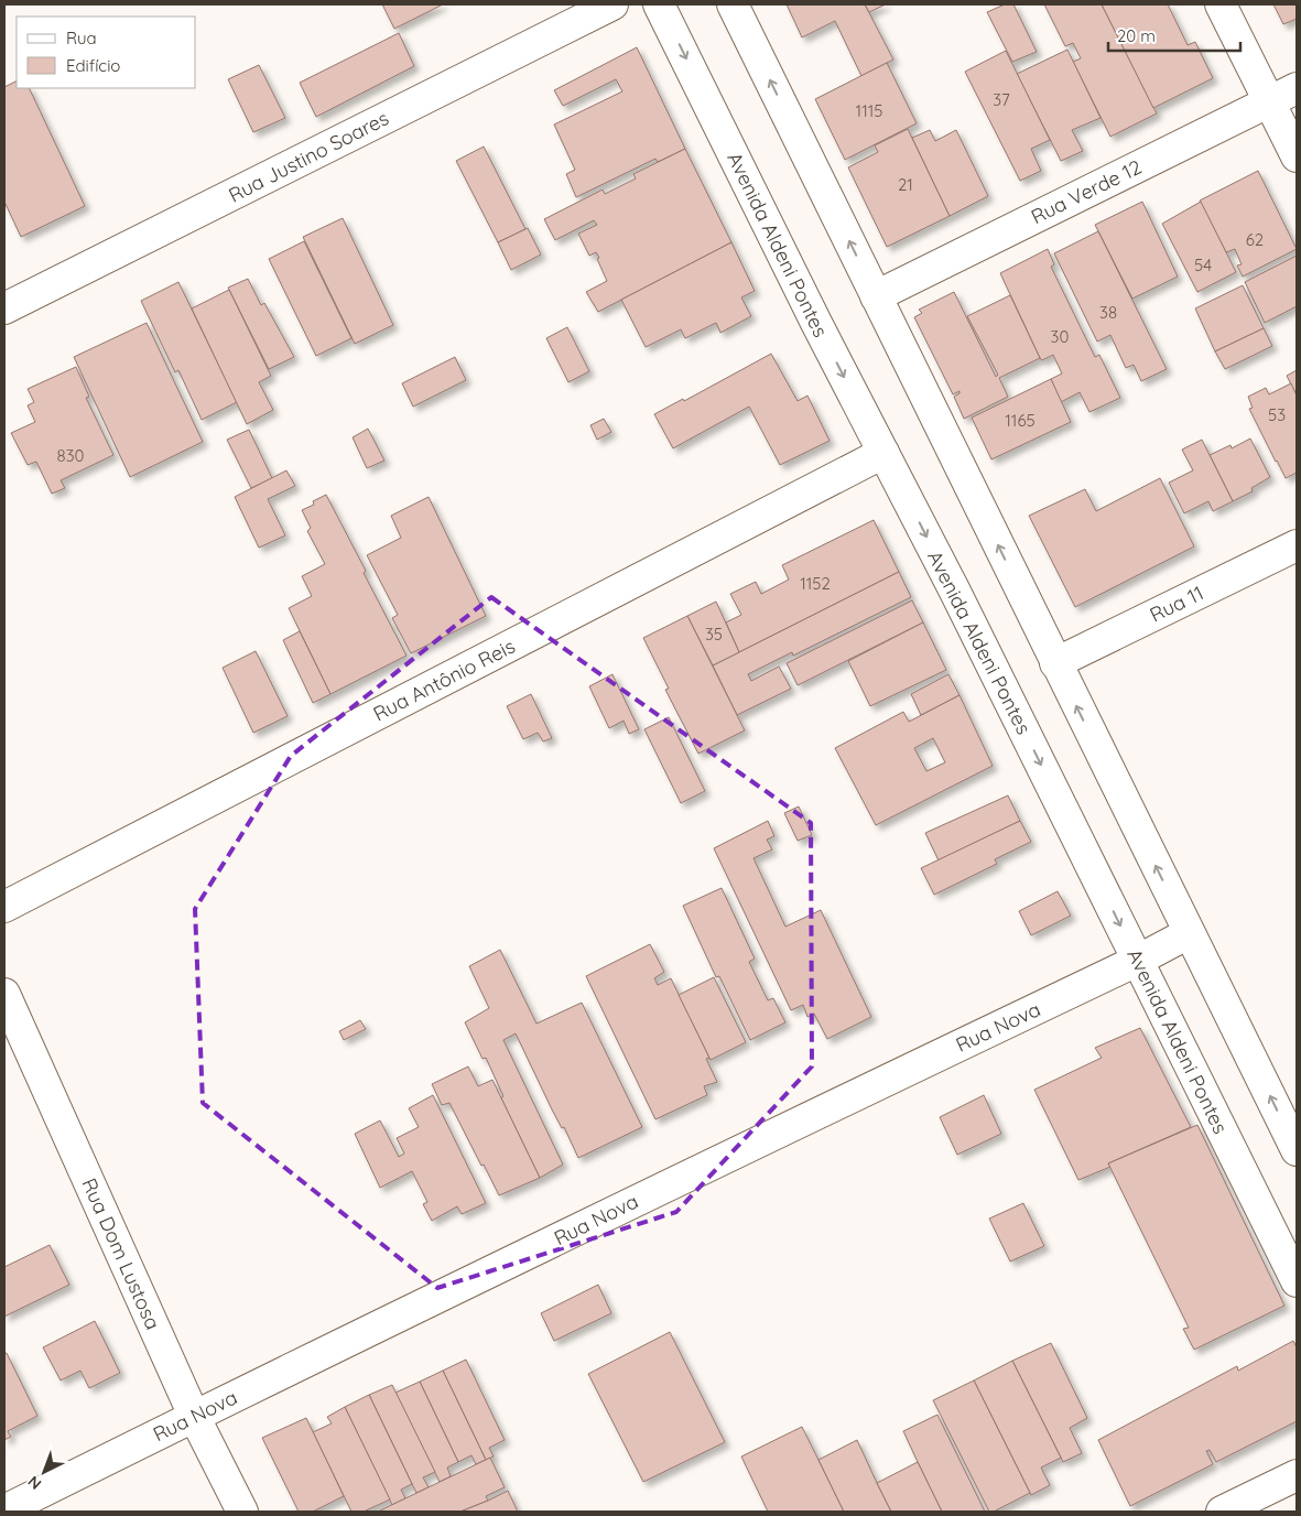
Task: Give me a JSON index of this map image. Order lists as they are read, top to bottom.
{
  "streets": {
    "street": [
      "Rua Justino Soares",
      "Rua Verde 12",
      "Avenida Aldeni Pontes",
      "Rua 11",
      "Rua Antônio Reis",
      "Rua Nova",
      "Rua Dom Lustosa"
    ]
  },
  "crossings": [
    ["Avenida Aldeni Pontes", "Rua Antônio Reis"],
    ["Avenida Aldeni Pontes", "Rua Nova"],
    ["Rua Nova", "Rua Dom Lustosa"]
  ],
  "house_numbers": [
    "37",
    "1115",
    "21",
    "62",
    "54",
    "38",
    "30",
    "53",
    "1165",
    "830",
    "1152",
    "35"
  ],
  "legend": ["Rua", "Edifício"],
  "scale_bar": "20 m",
  "north": "bottom left"
}
